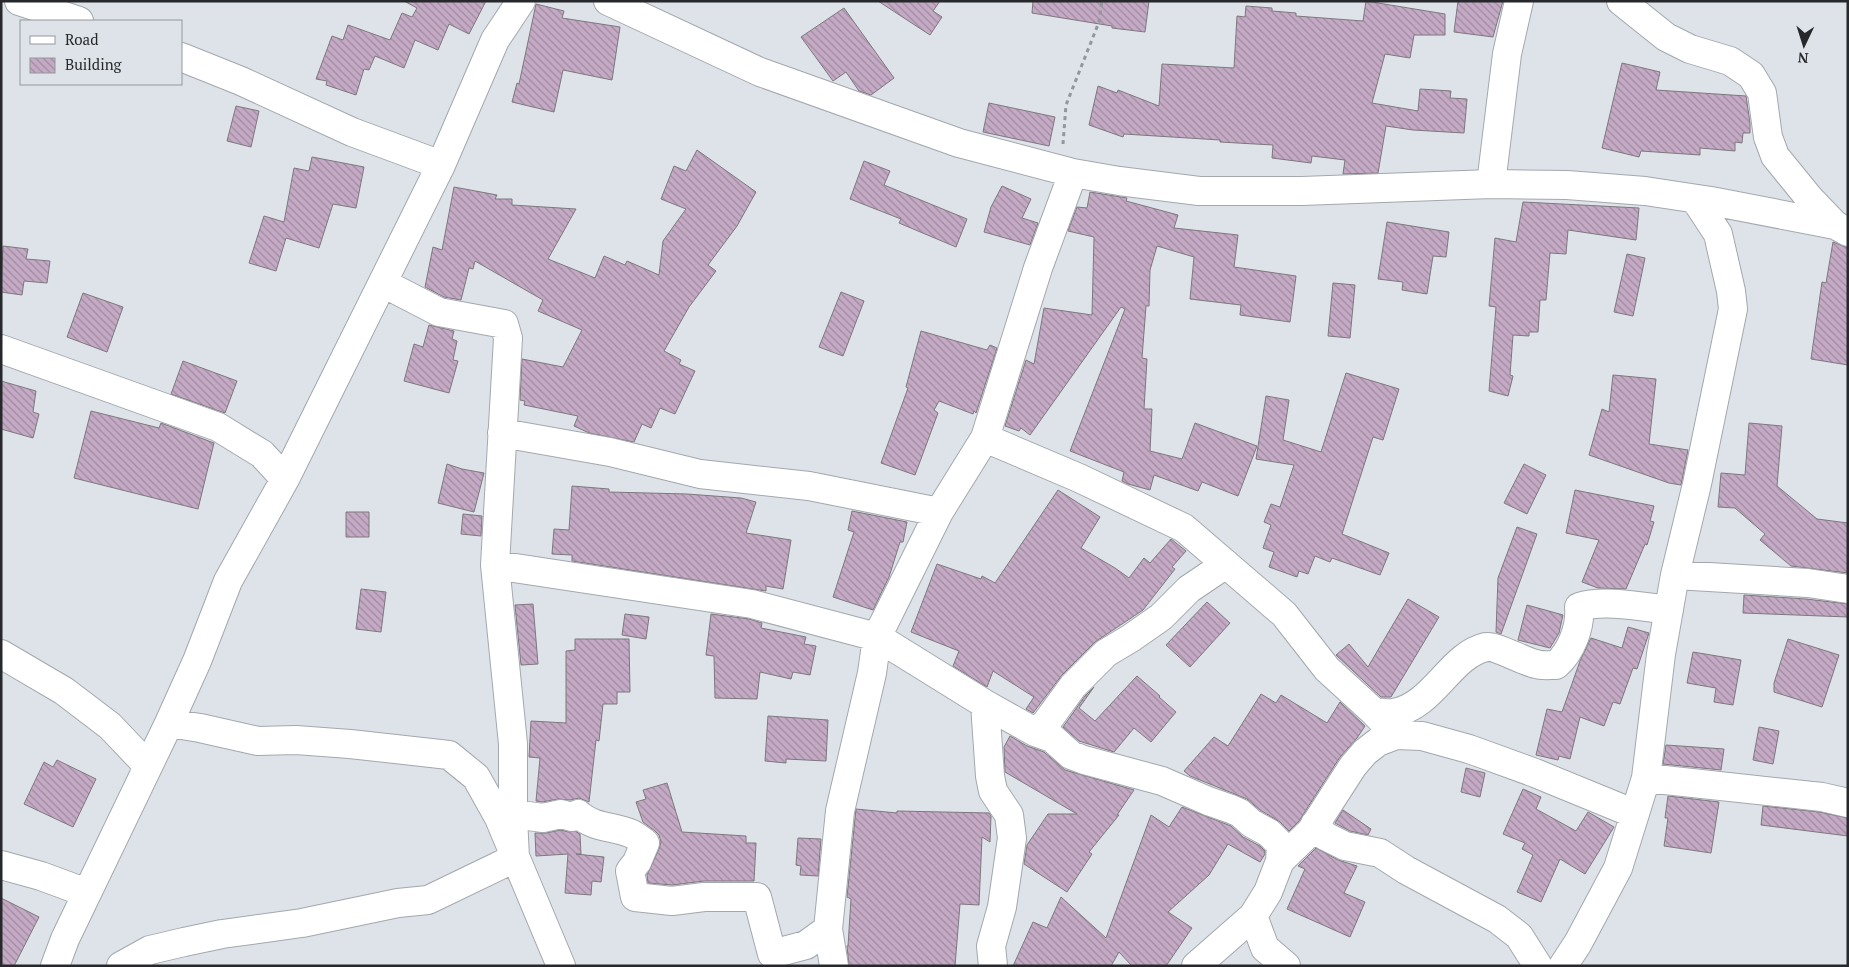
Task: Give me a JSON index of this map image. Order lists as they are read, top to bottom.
{
  "legend": ["Road", "Building"],
  "north": "bottom"
}
